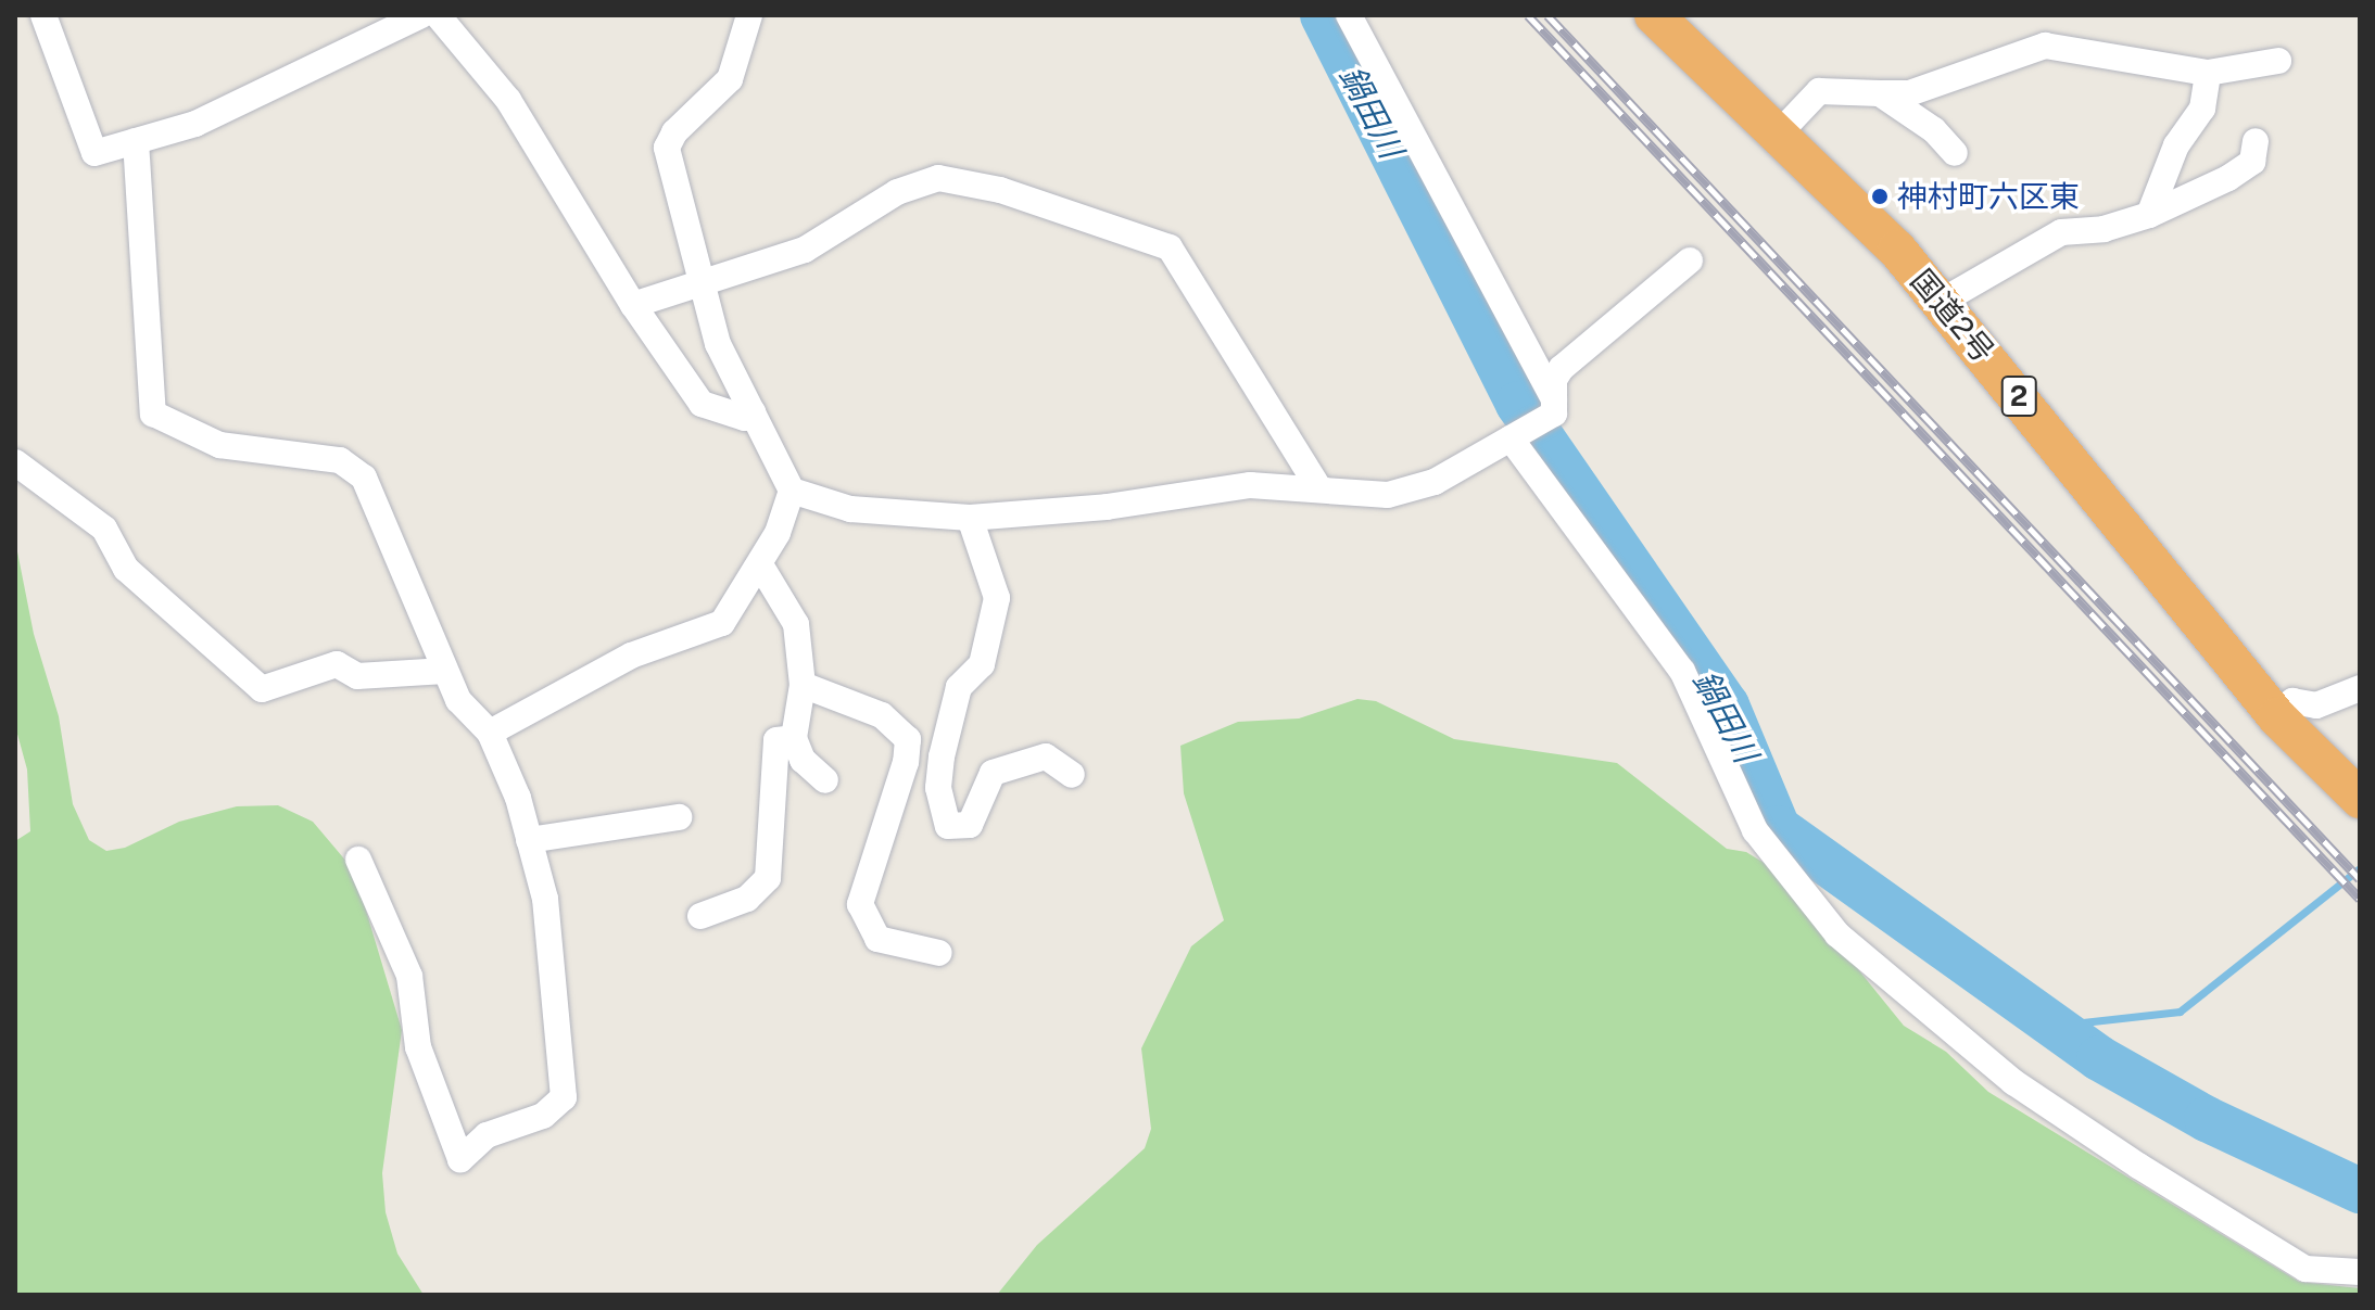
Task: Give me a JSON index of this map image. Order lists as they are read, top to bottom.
{
  "streets": {
    "highway": ["国道2号", "2"]
  },
  "water": ["鍋田川"],
  "places": ["神村町六区東"]
}
